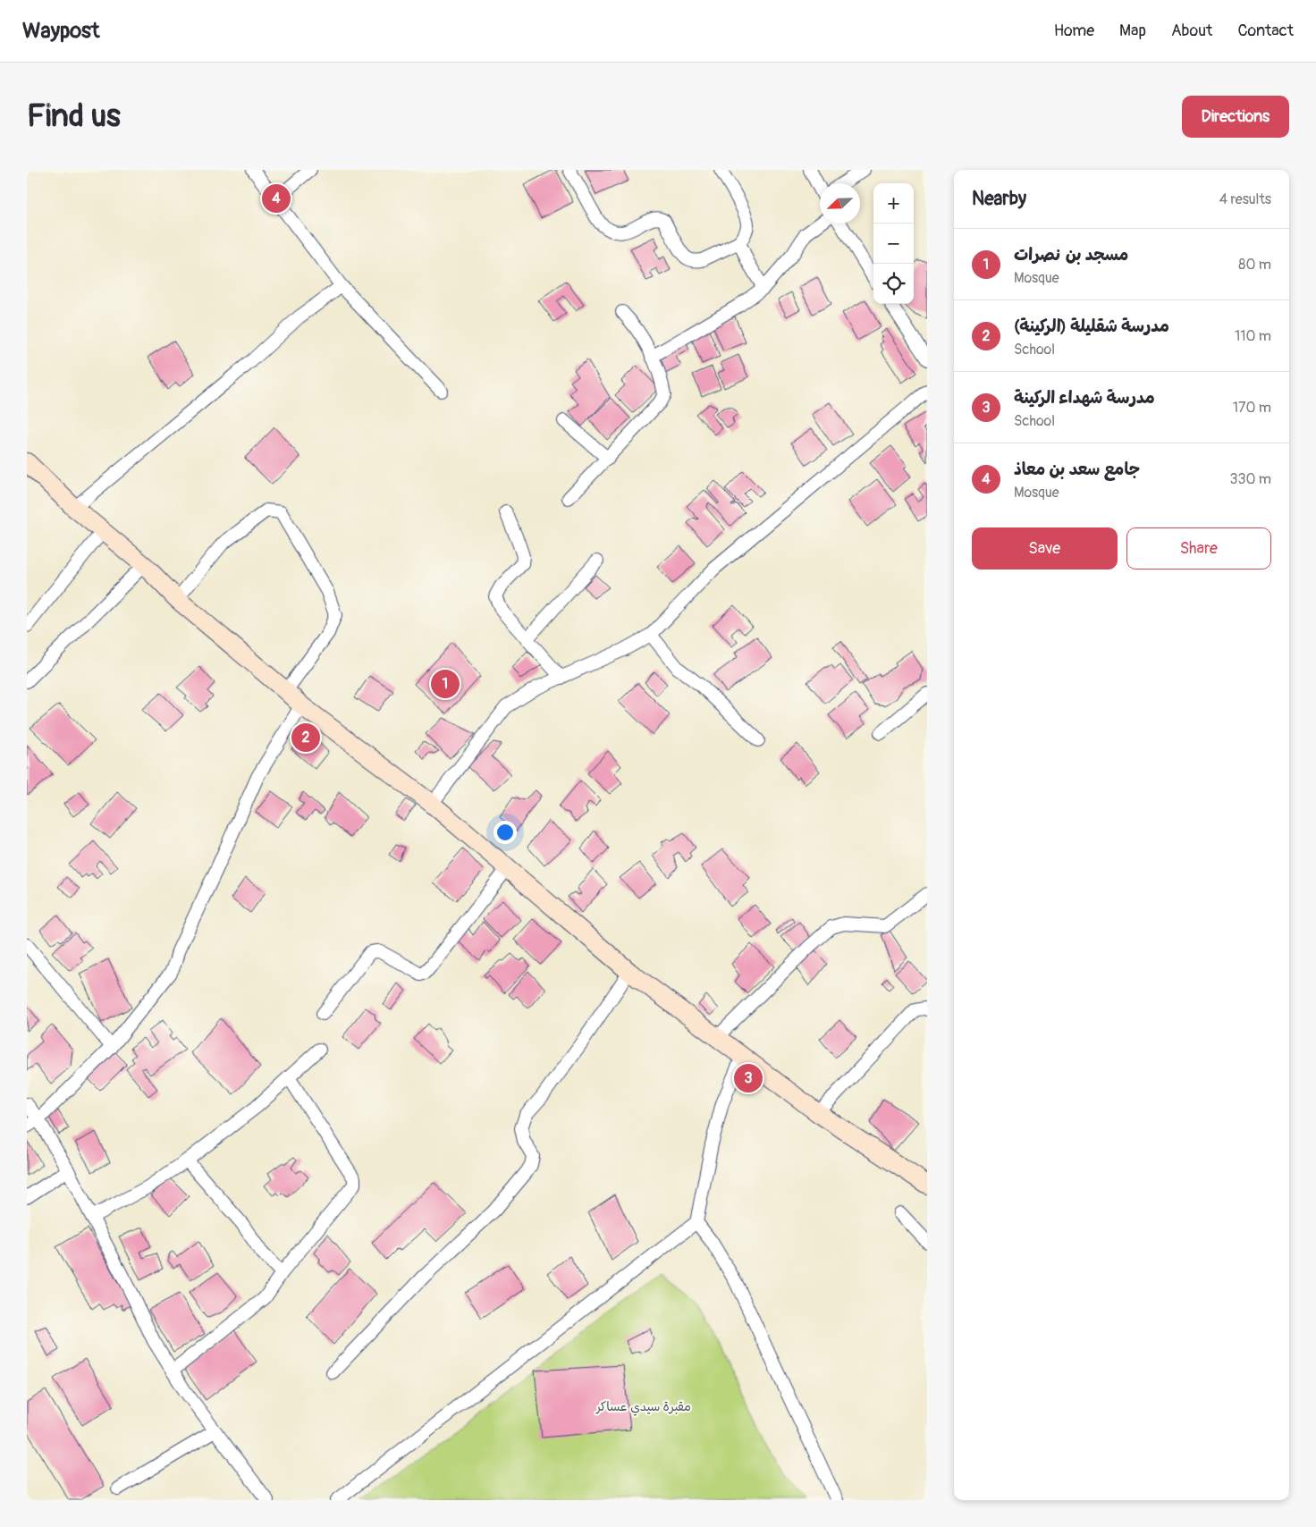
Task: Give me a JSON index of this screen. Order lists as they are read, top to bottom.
{
  "parks": ["مقبرة سيدي عساكر"],
  "north": "bottom left",
  "page": {
    "header": "Waypost",
    "nav": [
      "Home",
      "Map",
      "About",
      "Contact"
    ],
    "buttons": [
      "Directions",
      ["Save", "Share"]
    ],
    "title": "Find us",
    "heading": ["Nearby", "4 results"],
    "pins": [
      "4",
      "1",
      "2",
      "3"
    ],
    "map_buttons": ["+", "−"],
    "list": [
      {
        "mark": "1",
        "name": "مسجد بن نصرات",
        "note": "Mosque",
        "value": "80 m"
      },
      {
        "mark": "2",
        "name": "مدرسة شقليلة (الركينة)",
        "note": "School",
        "value": "110 m"
      },
      {
        "mark": "3",
        "name": "مدرسة شهداء الركينة",
        "note": "School",
        "value": "170 m"
      },
      {
        "mark": "4",
        "name": "جامع سعد بن معاذ",
        "note": "Mosque",
        "value": "330 m"
      }
    ]
  }
}
